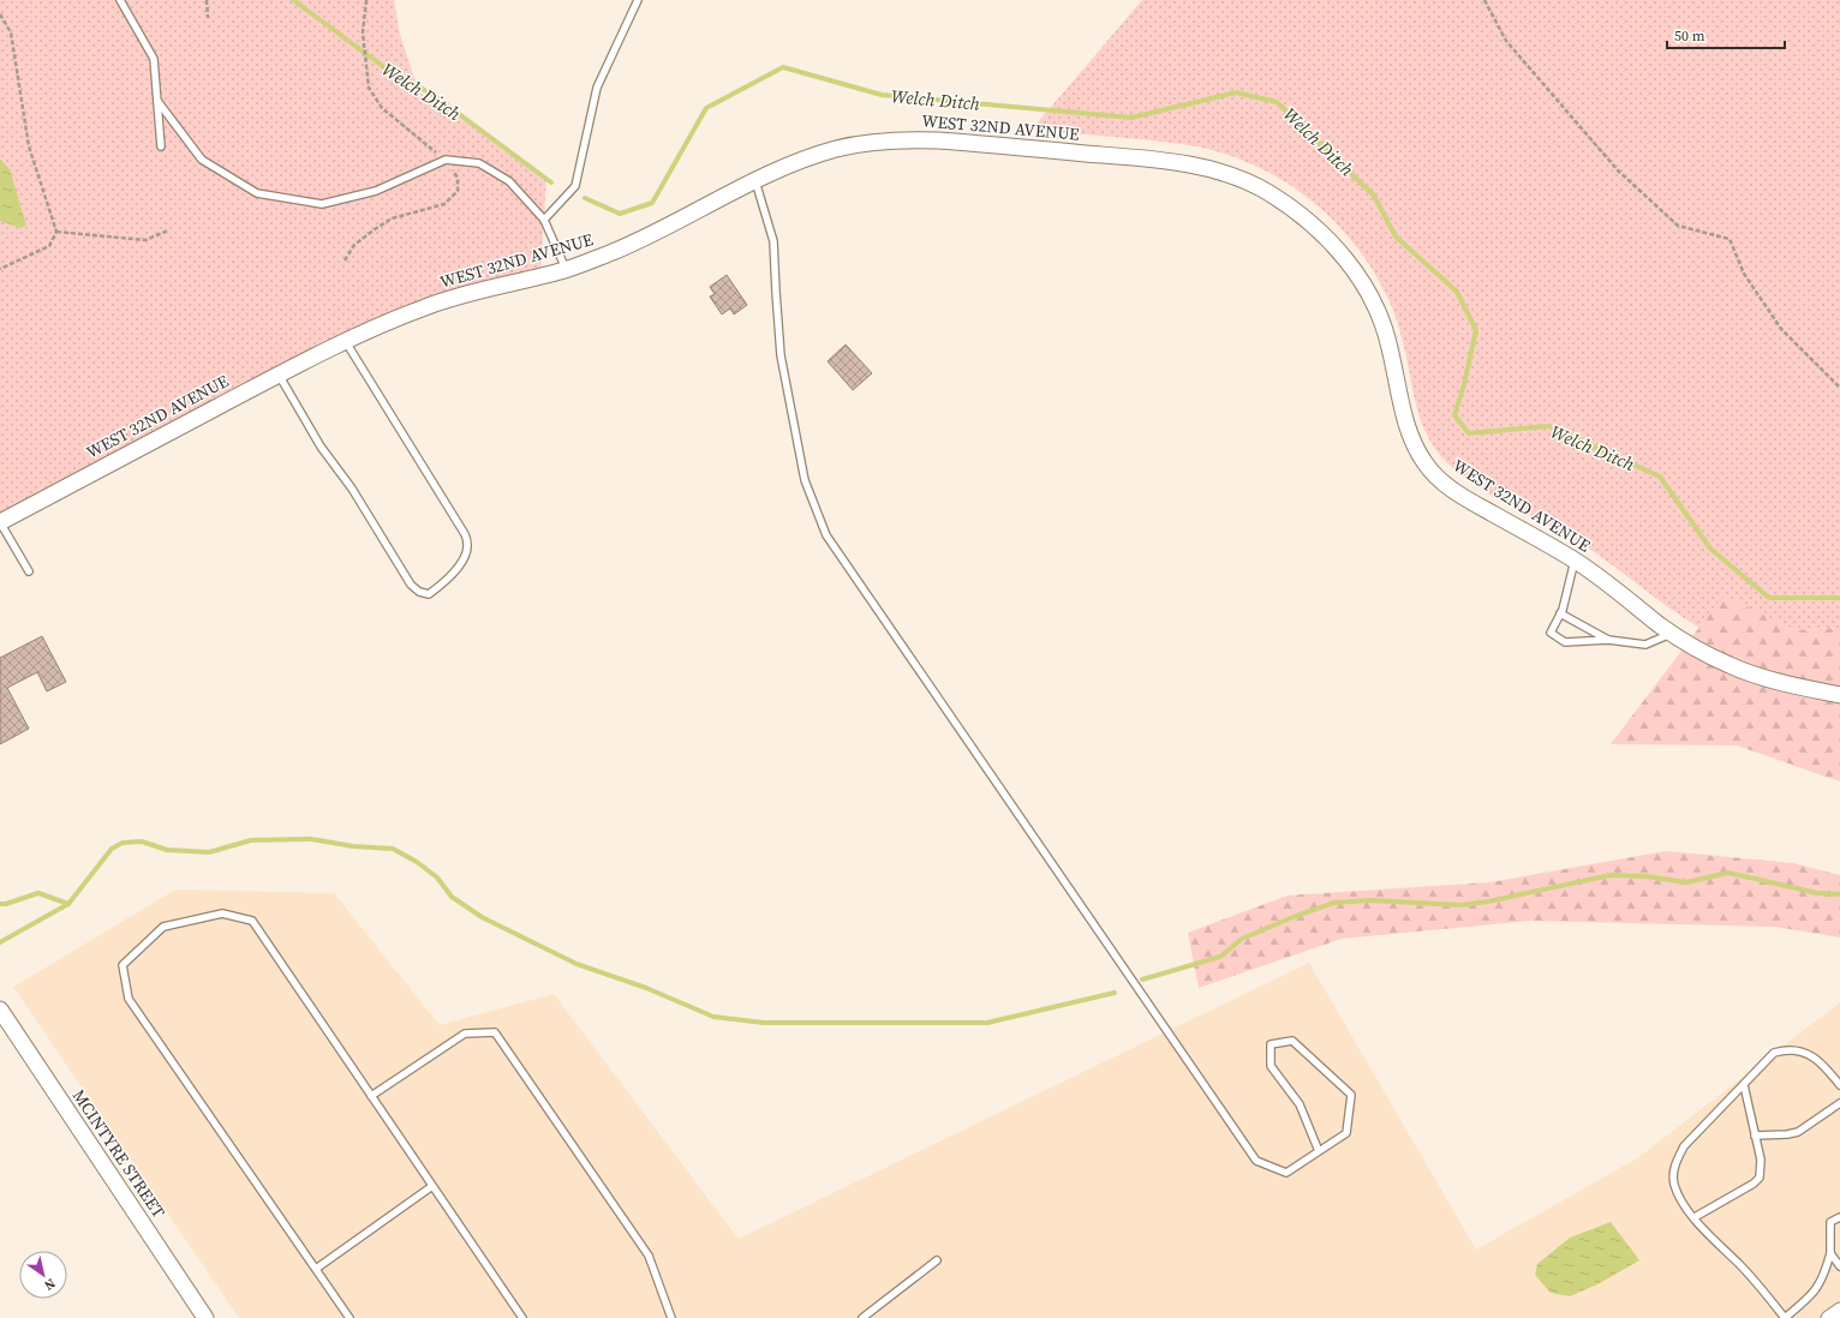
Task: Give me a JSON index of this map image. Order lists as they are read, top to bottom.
{
  "streets": {
    "street": ["WEST 32ND AVENUE", "MCINTYRE STREET"]
  },
  "water": ["Welch Ditch"],
  "scale_bar": "50 m",
  "north": "bottom right"
}
